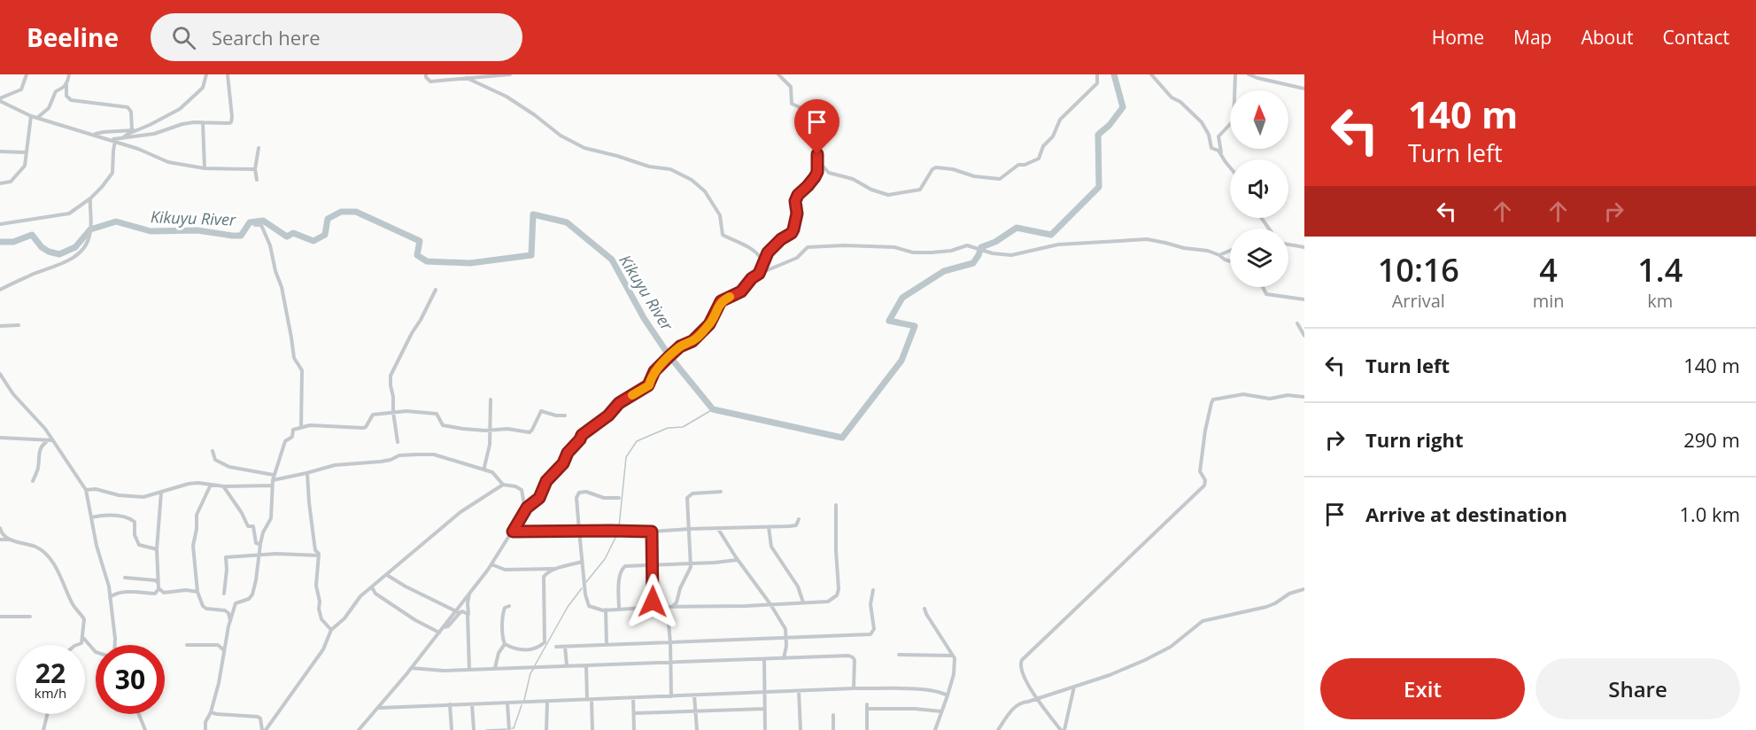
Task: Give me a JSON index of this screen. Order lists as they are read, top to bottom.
{
  "water": ["Kikuyu River"],
  "north": "top",
  "page": {
    "header": "Beeline",
    "search": "Search here",
    "nav": [
      "Home",
      "Map",
      "About",
      "Contact"
    ],
    "turn": ["140 m", "Turn left"],
    "eta": [
      "10:16",
      "Arrival",
      "4",
      "min",
      "1.4",
      "km"
    ],
    "list": [
      {
        "name": "Turn left",
        "value": "140 m"
      },
      {
        "name": "Turn right",
        "value": "290 m"
      },
      {
        "name": "Arrive at destination",
        "value": "1.0 km"
      }
    ],
    "speed": "22 km/h",
    "limit": "30",
    "buttons": ["Exit", "Share"]
  }
}
